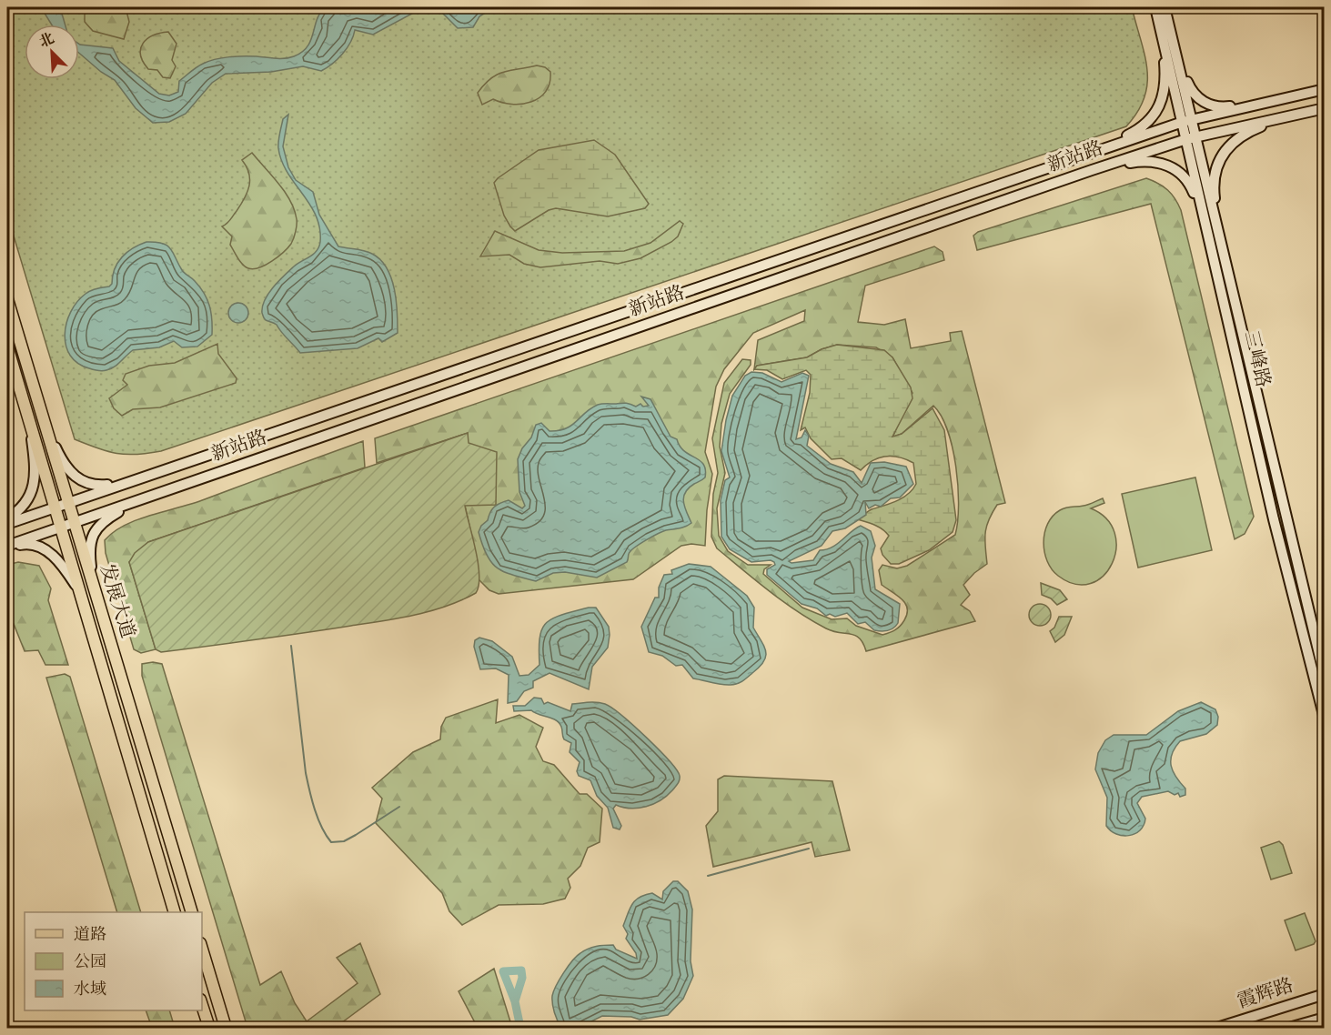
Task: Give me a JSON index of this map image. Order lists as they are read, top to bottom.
{
  "streets": {
    "main road": ["发展大道"],
    "street": ["新站路", "三峰路", "霞辉路"]
  },
  "crossings": [
    ["新站路", "三峰路"],
    ["新站路", "发展大道"]
  ],
  "legend": ["道路", "公园", "水域"],
  "north": "top left"
}
